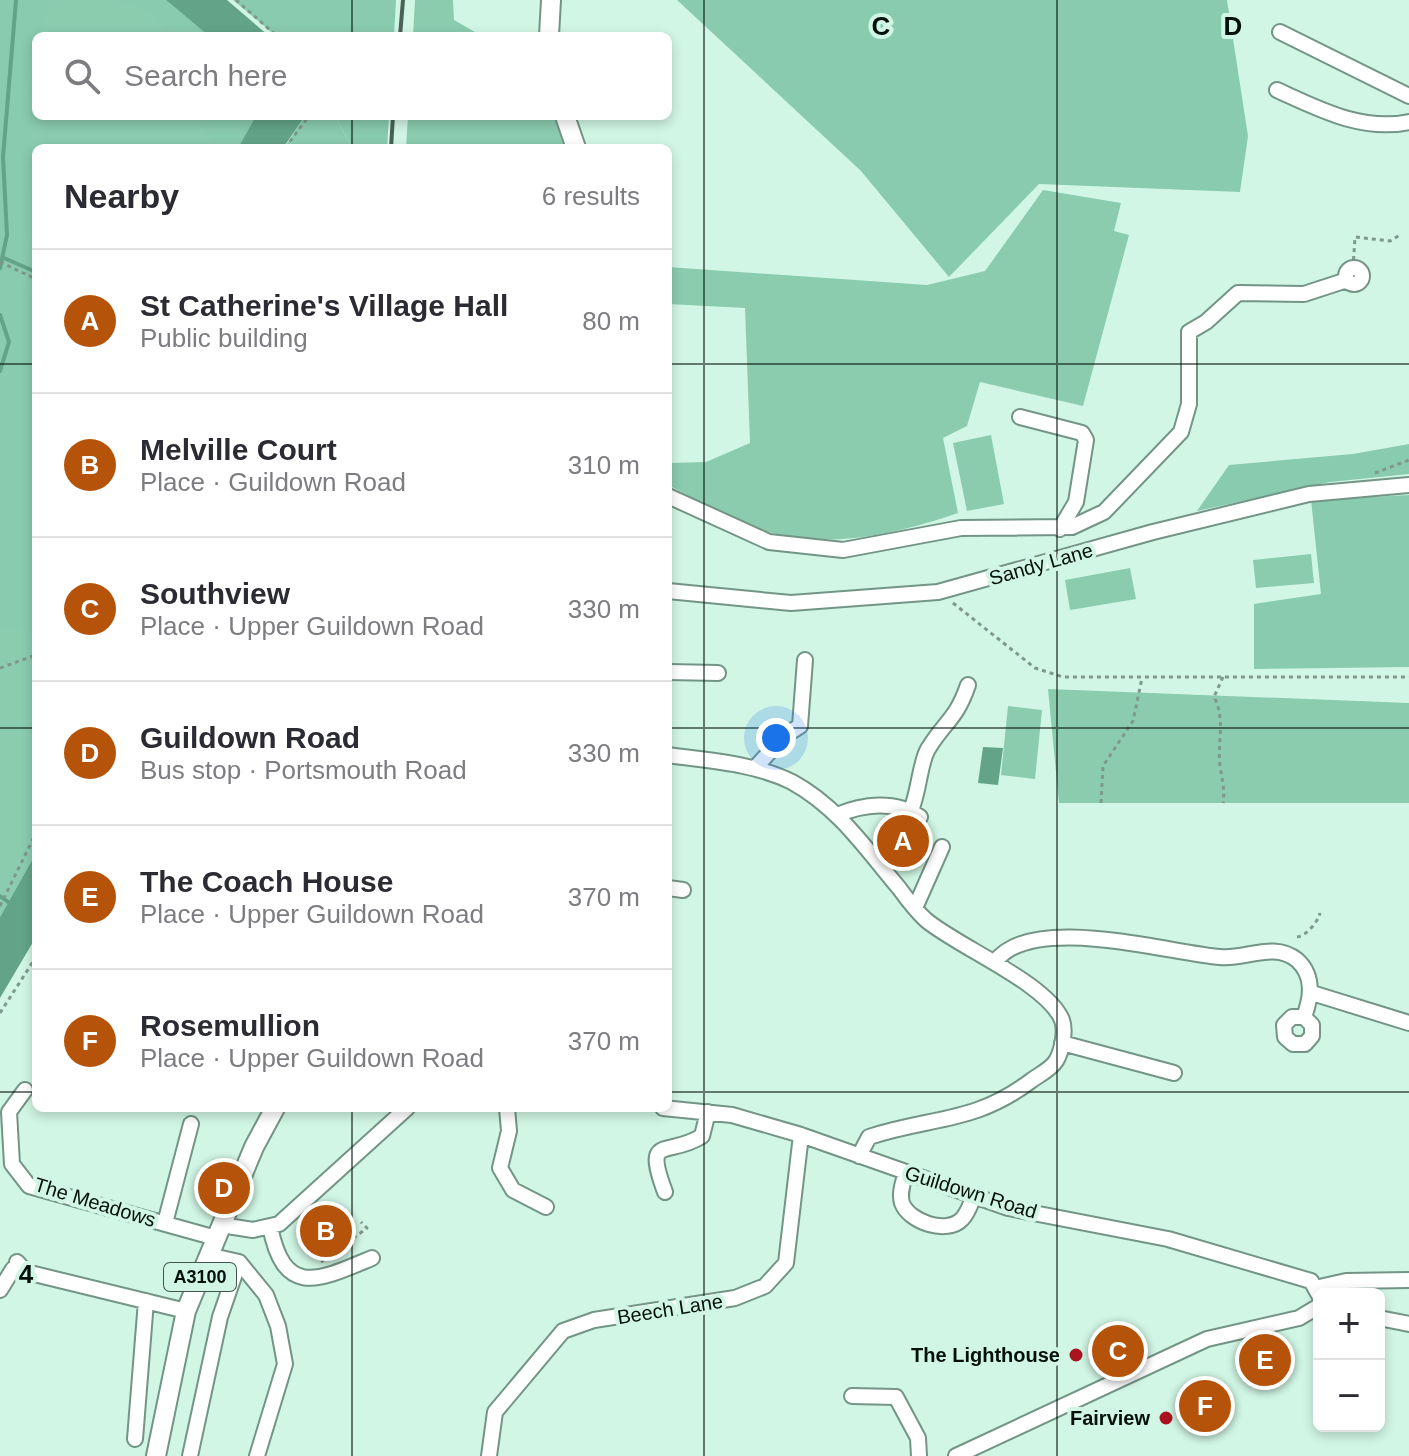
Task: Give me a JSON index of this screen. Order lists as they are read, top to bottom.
{
  "streets": {
    "main road": ["A3100"],
    "street": [
      "Sandy Lane",
      "Guildown Road",
      "The Meadows",
      "Beech Lane"
    ]
  },
  "crossings": [
    ["Guildown Road", "Beech Lane"],
    ["The Meadows", "A3100"]
  ],
  "places": ["The Lighthouse", "Fairview"],
  "page": {
    "search": "Search here",
    "heading": ["Nearby", "6 results"],
    "list": [
      {
        "mark": "A",
        "name": "St Catherine's Village Hall",
        "note": "Public building",
        "value": "80 m"
      },
      {
        "mark": "B",
        "name": "Melville Court",
        "note": "Place · Guildown Road",
        "value": "310 m"
      },
      {
        "mark": "C",
        "name": "Southview",
        "note": "Place · Upper Guildown Road",
        "value": "330 m"
      },
      {
        "mark": "D",
        "name": "Guildown Road",
        "note": "Bus stop · Portsmouth Road",
        "value": "330 m"
      },
      {
        "mark": "E",
        "name": "The Coach House",
        "note": "Place · Upper Guildown Road",
        "value": "370 m"
      },
      {
        "mark": "F",
        "name": "Rosemullion",
        "note": "Place · Upper Guildown Road",
        "value": "370 m"
      }
    ],
    "pins": [
      "A",
      "D",
      "B",
      "C",
      "E",
      "F"
    ],
    "map_buttons": ["+", "−"]
  },
  "grid": {
    "columns": ["C", "D"],
    "rows": ["4"]
  }
}
